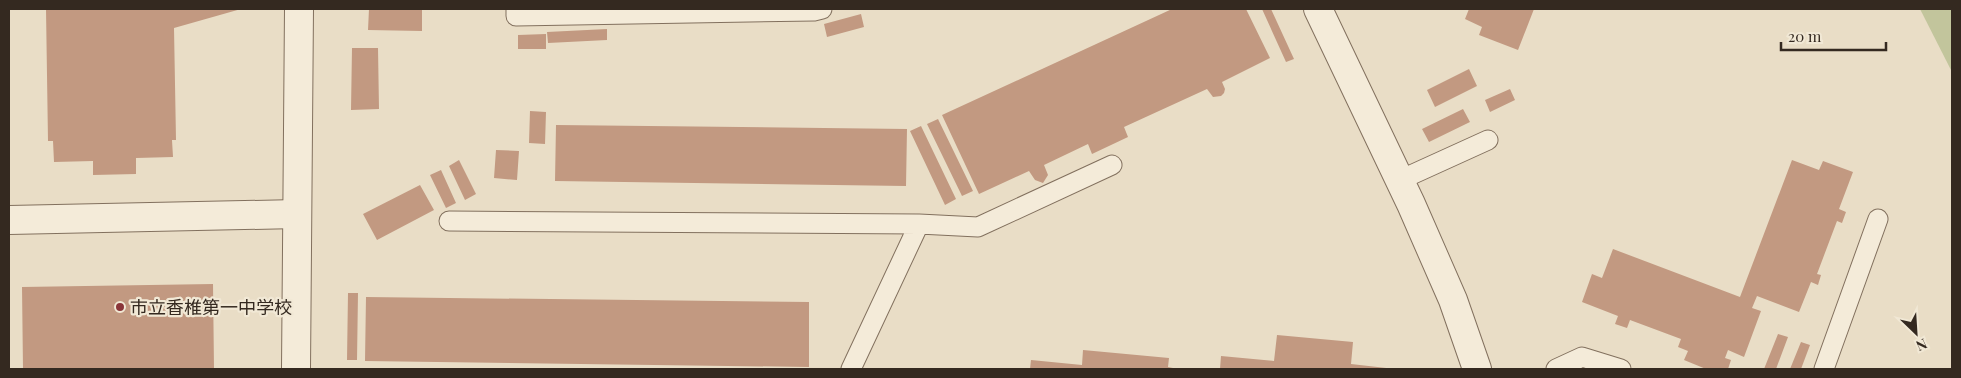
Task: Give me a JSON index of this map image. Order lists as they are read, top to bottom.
{
  "places": ["市立香椎第一中学校"],
  "scale_bar": "20 m",
  "north": "bottom right"
}
